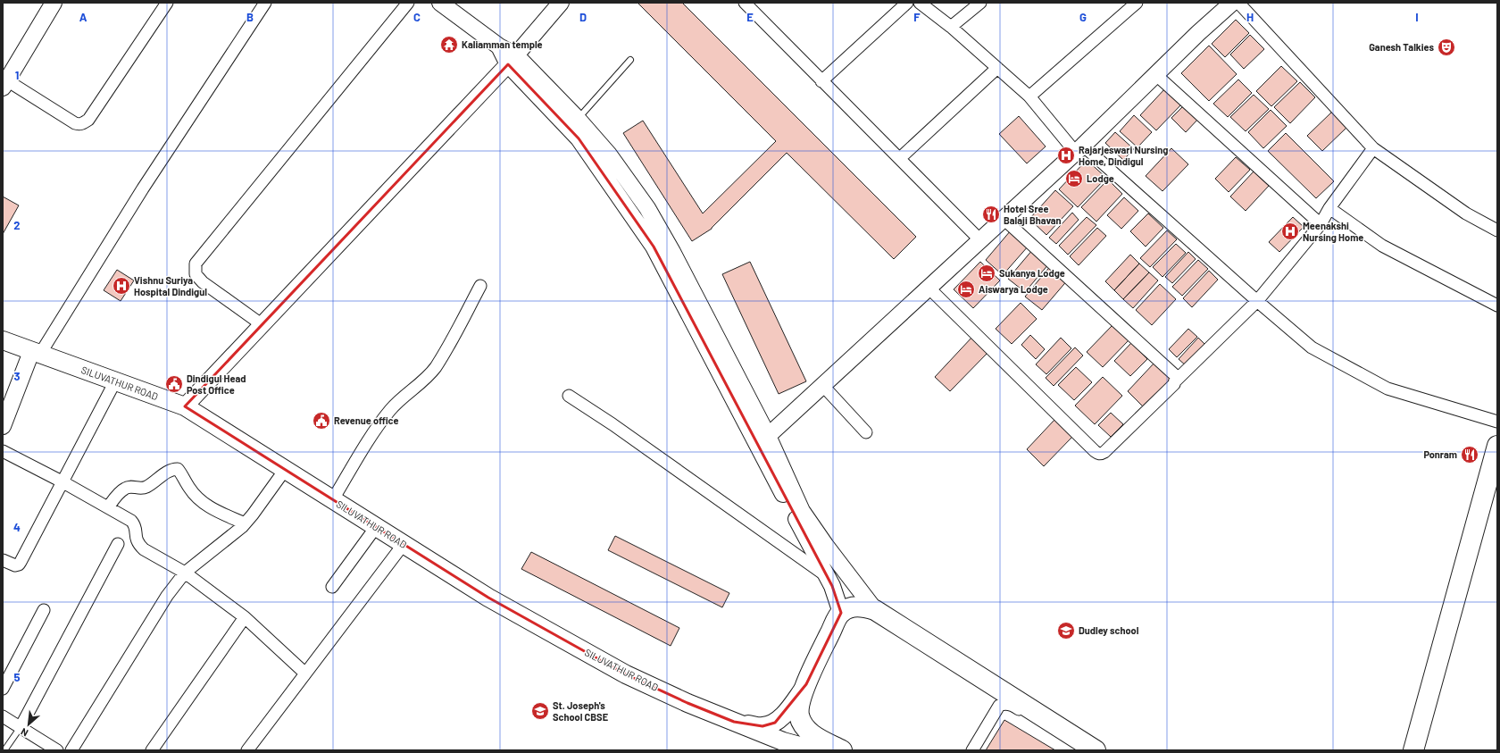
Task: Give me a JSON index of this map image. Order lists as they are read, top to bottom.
{
  "streets": {
    "main road": ["SILUVATHUR ROAD"]
  },
  "places": {
    "temple": ["Kaliamman temple"],
    "theatre": ["Ganesh Talkies"],
    "hospital": ["Rajarjeswari Nursing Home, Dindigul", "Meenakshi Nursing Home", "Vishnu Suriya Hospital Dindigul"],
    "hotel": ["Lodge", "Sukanya Lodge", "Aiswarya Lodge"],
    "restaurant": ["Hotel Sree Balaji Bhavan", "Ponram"],
    "public building": ["Dindigul Head Post Office", "Revenue office"],
    "school or university": ["Dudley school", "St. Joseph's School CBSE"]
  },
  "north": "bottom left",
  "grid": {
    "columns": [
      "A",
      "B",
      "C",
      "D",
      "E",
      "F",
      "G",
      "H",
      "I"
    ],
    "rows": [
      "1",
      "2",
      "3",
      "4",
      "5"
    ]
  }
}
